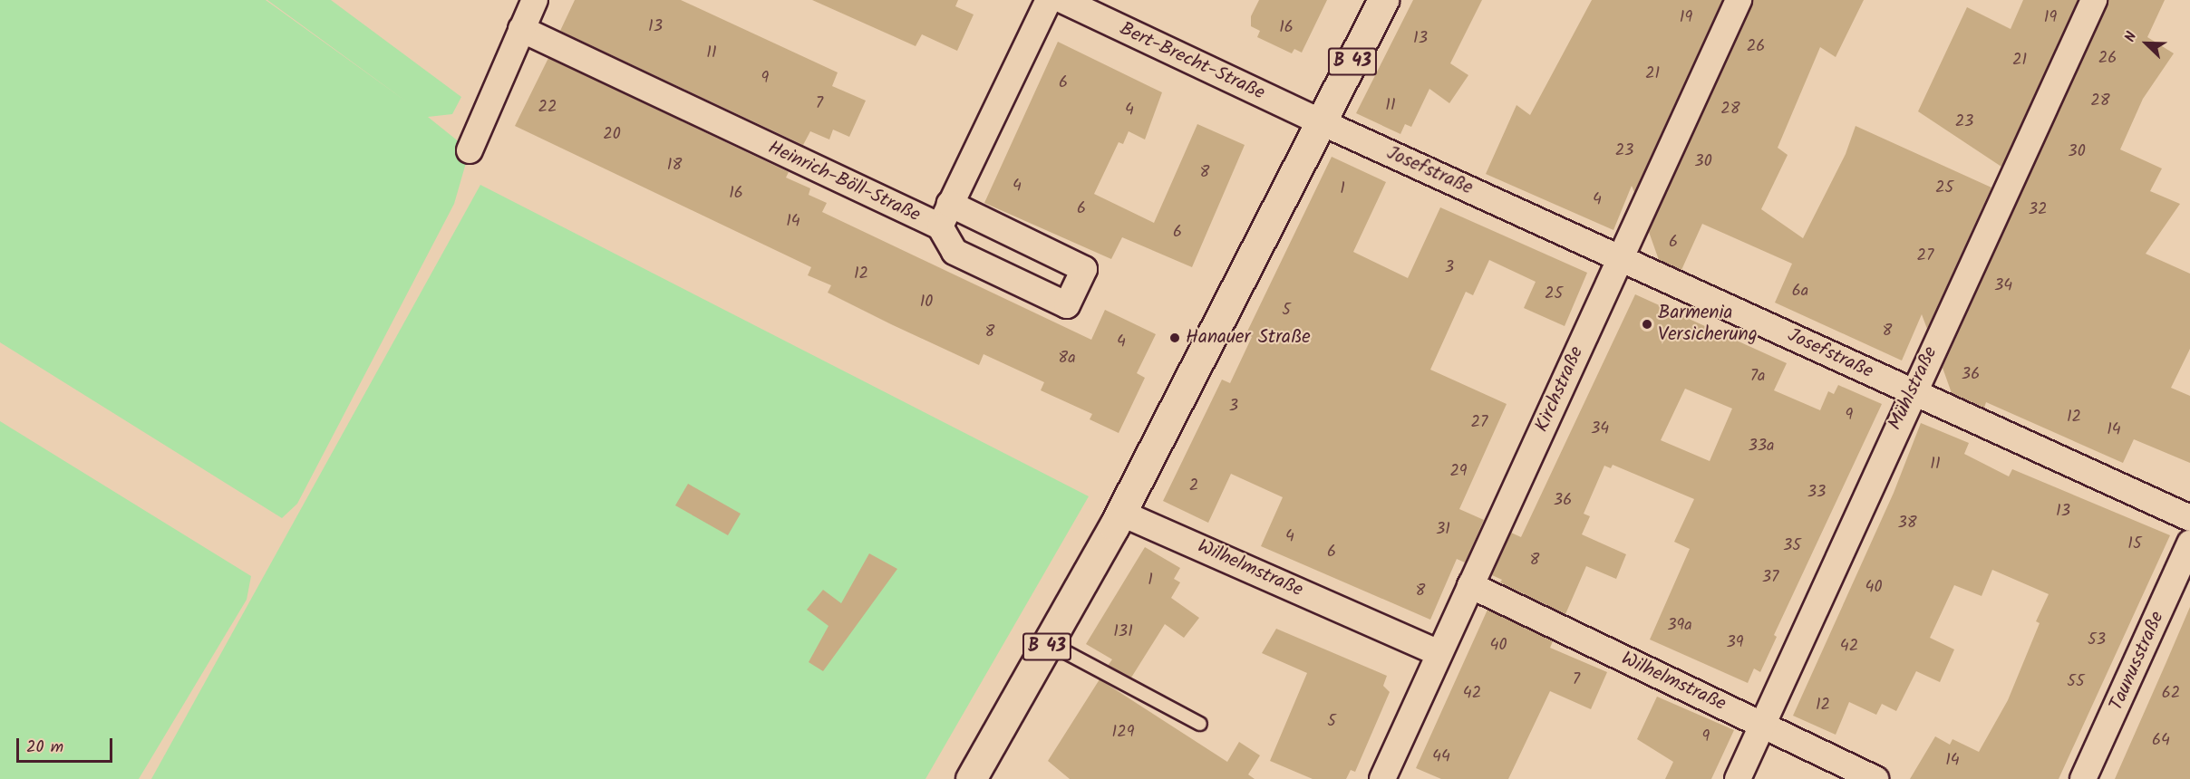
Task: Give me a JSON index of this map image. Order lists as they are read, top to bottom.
{
  "streets": {
    "main road": ["B 43"],
    "street": [
      "Bert-Brecht-Straße",
      "Josefstraße",
      "Heinrich-Böll-Straße",
      "Mühlstraße",
      "Kirchstraße",
      "Wilhelmstraße",
      "Taunusstraße"
    ]
  },
  "crossings": [
    ["Bert-Brecht-Straße", "B 43"],
    ["Bert-Brecht-Straße", "Josefstraße"],
    ["B 43", "Josefstraße"],
    ["B 43", "Wilhelmstraße"],
    ["Josefstraße", "Mühlstraße"],
    ["Josefstraße", "Kirchstraße"],
    ["Mühlstraße", "Wilhelmstraße"],
    ["Kirchstraße", "Wilhelmstraße"]
  ],
  "places": ["Barmenia Versicherung", "Hanauer Straße"],
  "house_numbers": [
    "19",
    "19",
    "13",
    "16",
    "13",
    "26",
    "11",
    "26",
    "21",
    "21",
    "9",
    "6",
    "28",
    "7",
    "11",
    "22",
    "28",
    "4",
    "23",
    "20",
    "23",
    "30",
    "30",
    "18",
    "8",
    "4",
    "25",
    "1",
    "16",
    "4",
    "6",
    "32",
    "14",
    "6",
    "6",
    "27",
    "3",
    "12",
    "34",
    "6a",
    "25",
    "10",
    "5",
    "8",
    "8",
    "4",
    "8a",
    "36",
    "7a",
    "3",
    "9",
    "12",
    "27",
    "34",
    "14",
    "33a",
    "11",
    "29",
    "2",
    "33",
    "36",
    "13",
    "38",
    "31",
    "4",
    "15",
    "35",
    "6",
    "8",
    "37",
    "1",
    "40",
    "8",
    "39a",
    "131",
    "53",
    "39",
    "40",
    "42",
    "7",
    "55",
    "42",
    "62",
    "12",
    "5",
    "129",
    "9",
    "64",
    "44",
    "14"
  ],
  "scale_bar": "20 m",
  "north": "top left"
}
